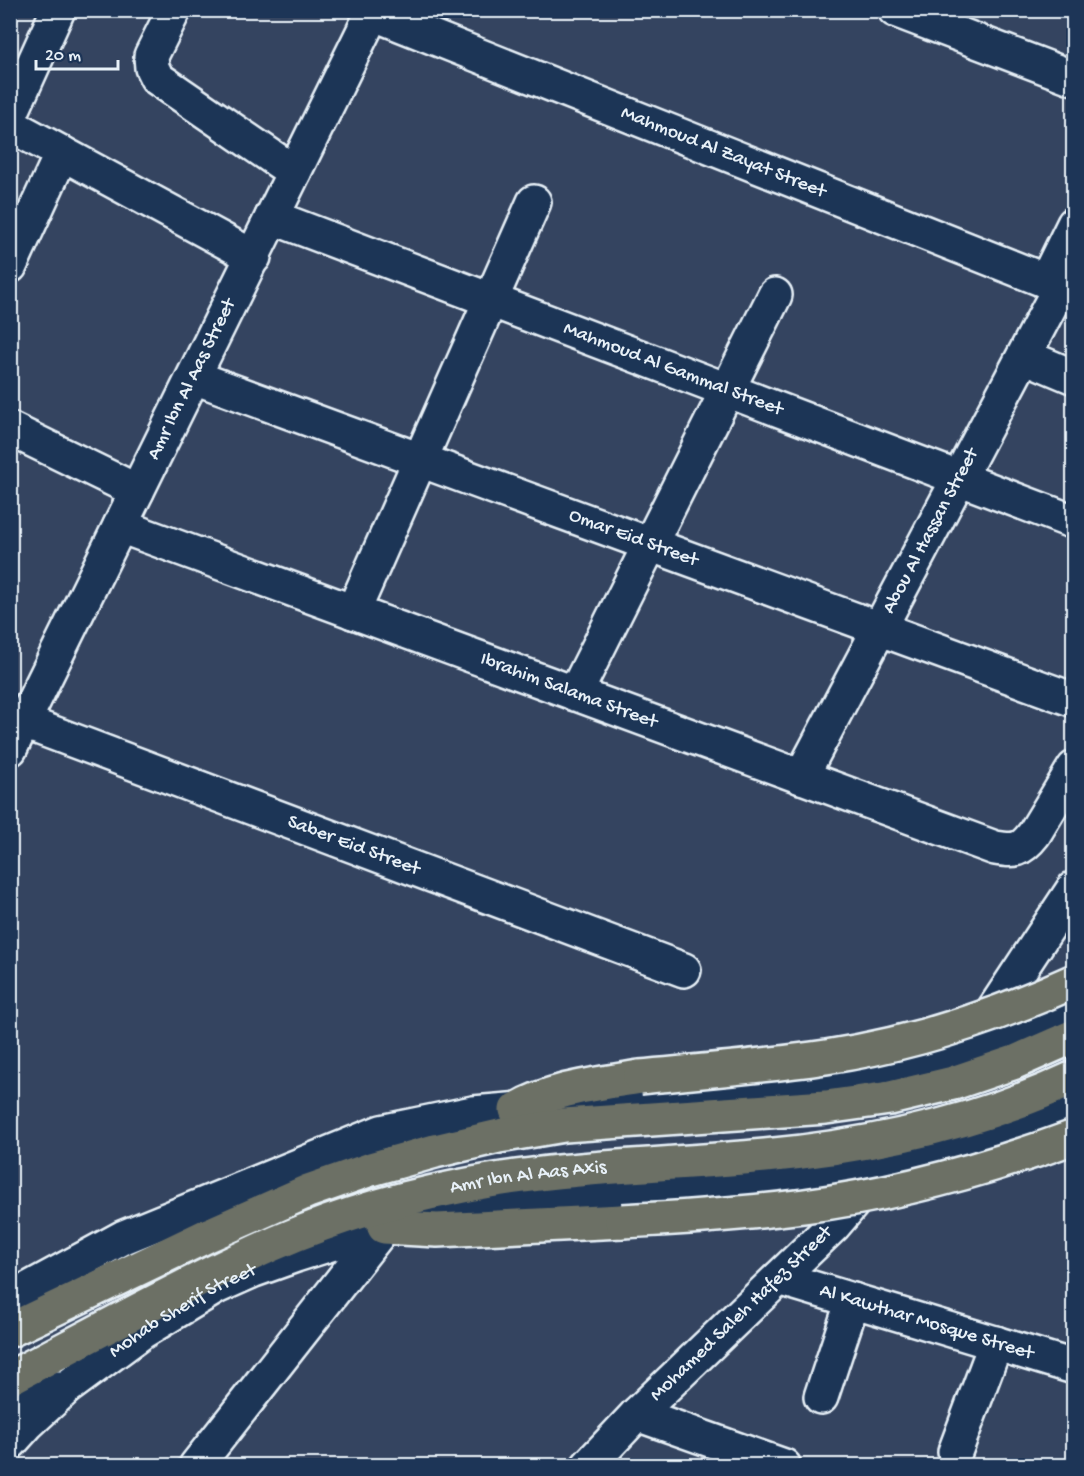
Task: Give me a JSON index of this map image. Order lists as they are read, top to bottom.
{
  "streets": {
    "main road": ["Amr Ibn Al Aas Axis"],
    "street": [
      "Mahmoud Al Zayat Street",
      "Mahmoud Al Gammal Street",
      "Amr Ibn Al Aas Street",
      "Abou Al Hassan Street",
      "Omar Eid Street",
      "Ibrahim Salama Street",
      "Saber Eid Street",
      "Mohab Sherif Street",
      "Mohamed Saleh Hafez Street",
      "Al Kawthar Mosque Street"
    ]
  },
  "crossings": [
    ["Mahmoud Al Zayat Street", "Amr Ibn Al Aas Street"],
    ["Mahmoud Al Zayat Street", "Abou Al Hassan Street"],
    ["Mahmoud Al Gammal Street", "Amr Ibn Al Aas Street"],
    ["Mahmoud Al Gammal Street", "Abou Al Hassan Street"],
    ["Amr Ibn Al Aas Street", "Omar Eid Street"],
    ["Amr Ibn Al Aas Street", "Ibrahim Salama Street"],
    ["Amr Ibn Al Aas Street", "Saber Eid Street"],
    ["Abou Al Hassan Street", "Omar Eid Street"],
    ["Abou Al Hassan Street", "Ibrahim Salama Street"],
    ["Mohab Sherif Street", "Mohamed Saleh Hafez Street"],
    ["Mohamed Saleh Hafez Street", "Al Kawthar Mosque Street"]
  ],
  "scale_bar": "20 m"
}
